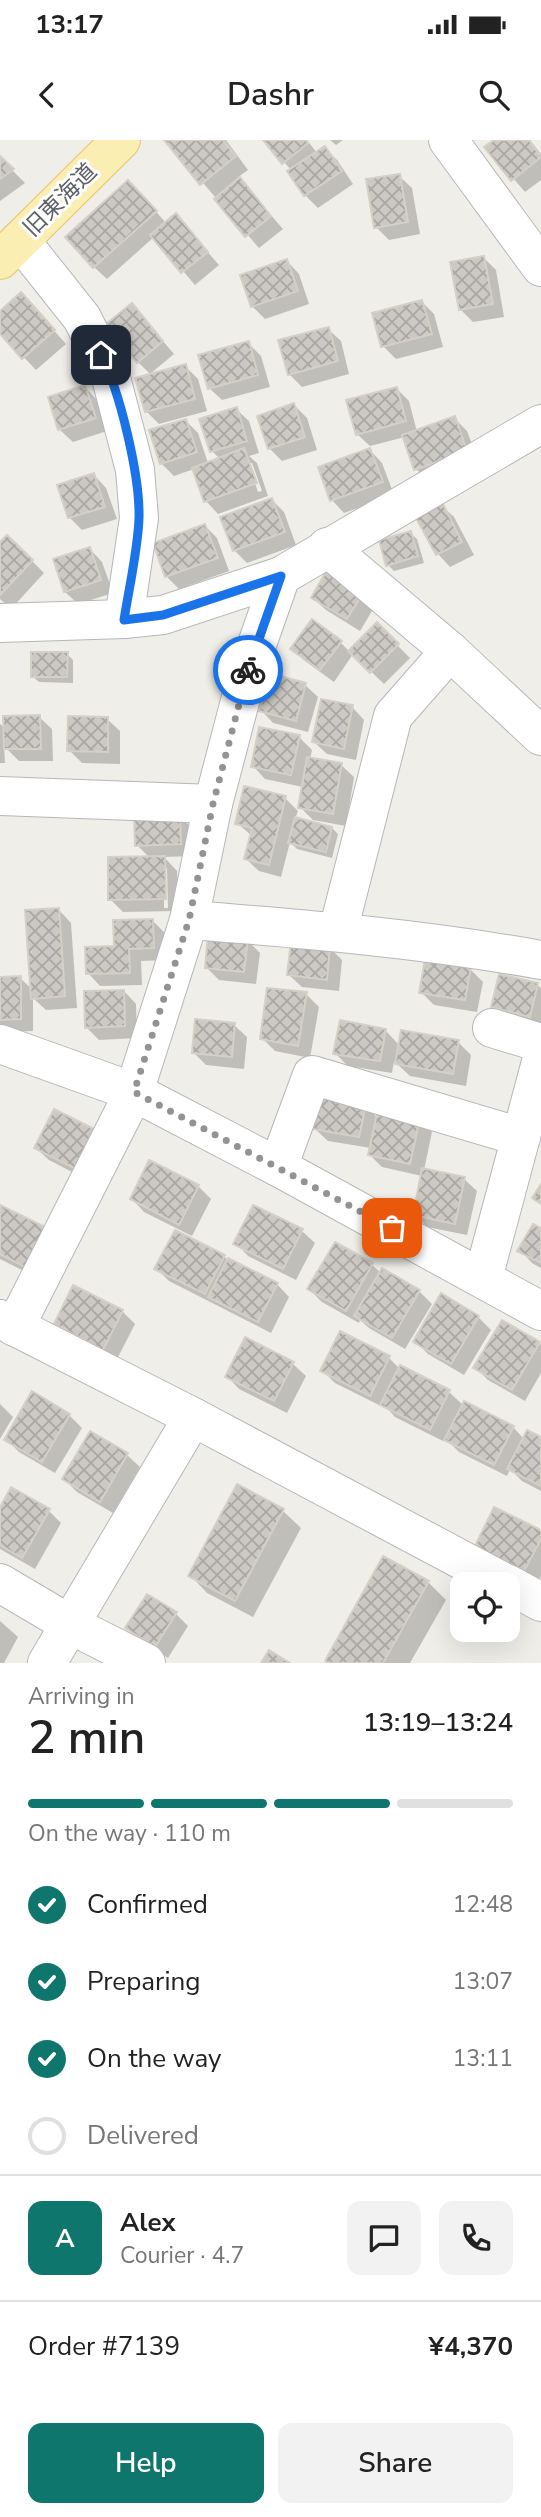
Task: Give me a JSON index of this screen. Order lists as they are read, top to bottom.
{
  "streets": {
    "main road": ["旧東海道"]
  },
  "page": {
    "status": "13:17",
    "header": "Dashr",
    "heading": ["2 min", "Arriving in", "13:19–13:24"],
    "panel": [
      "Alex",
      "Courier · 4.7",
      "Order #7139",
      "¥4,370"
    ],
    "bar": "On the way · 110 m",
    "list": [
      ["Confirmed", "12:48"],
      ["Preparing", "13:07"],
      ["On the way", "13:11"],
      "Delivered"
    ],
    "round": "A",
    "buttons": ["Help", "Share"]
  }
}
